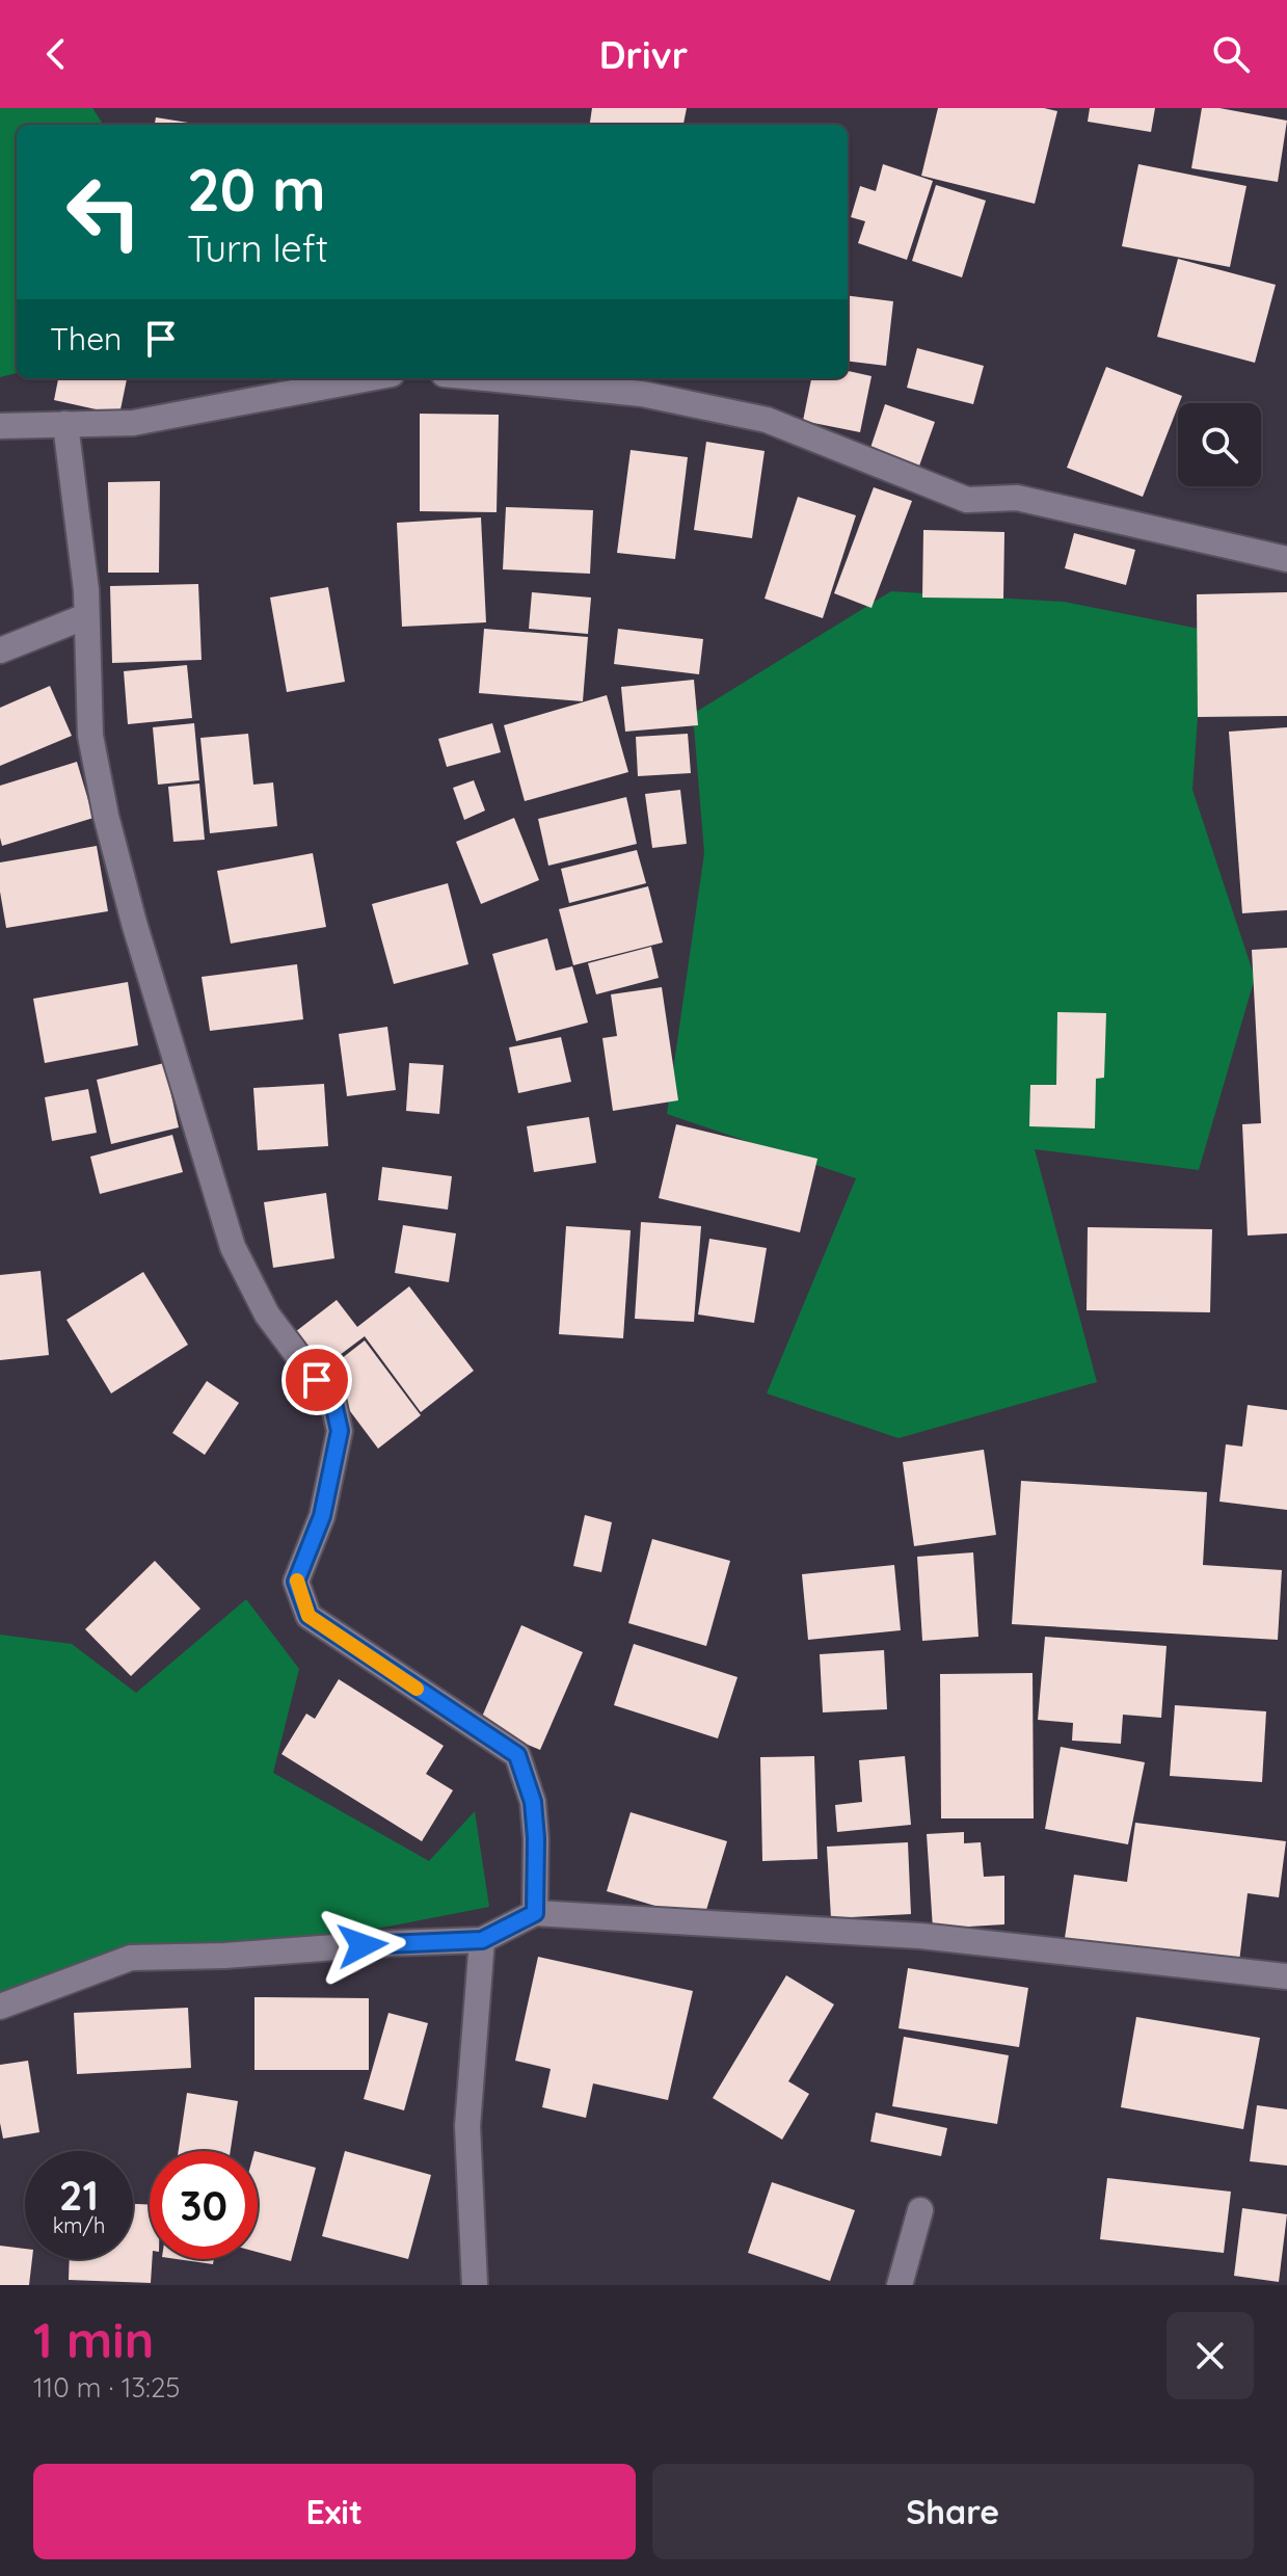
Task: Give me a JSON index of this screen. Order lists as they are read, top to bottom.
{
  "page": {
    "header": "Drivr",
    "turn": ["20 m", "Turn left"],
    "then": "Then",
    "speed": "21 km/h",
    "limit": "30",
    "heading": ["1 min", "110 m · 13:25"],
    "buttons": ["Exit", "Share"]
  }
}
